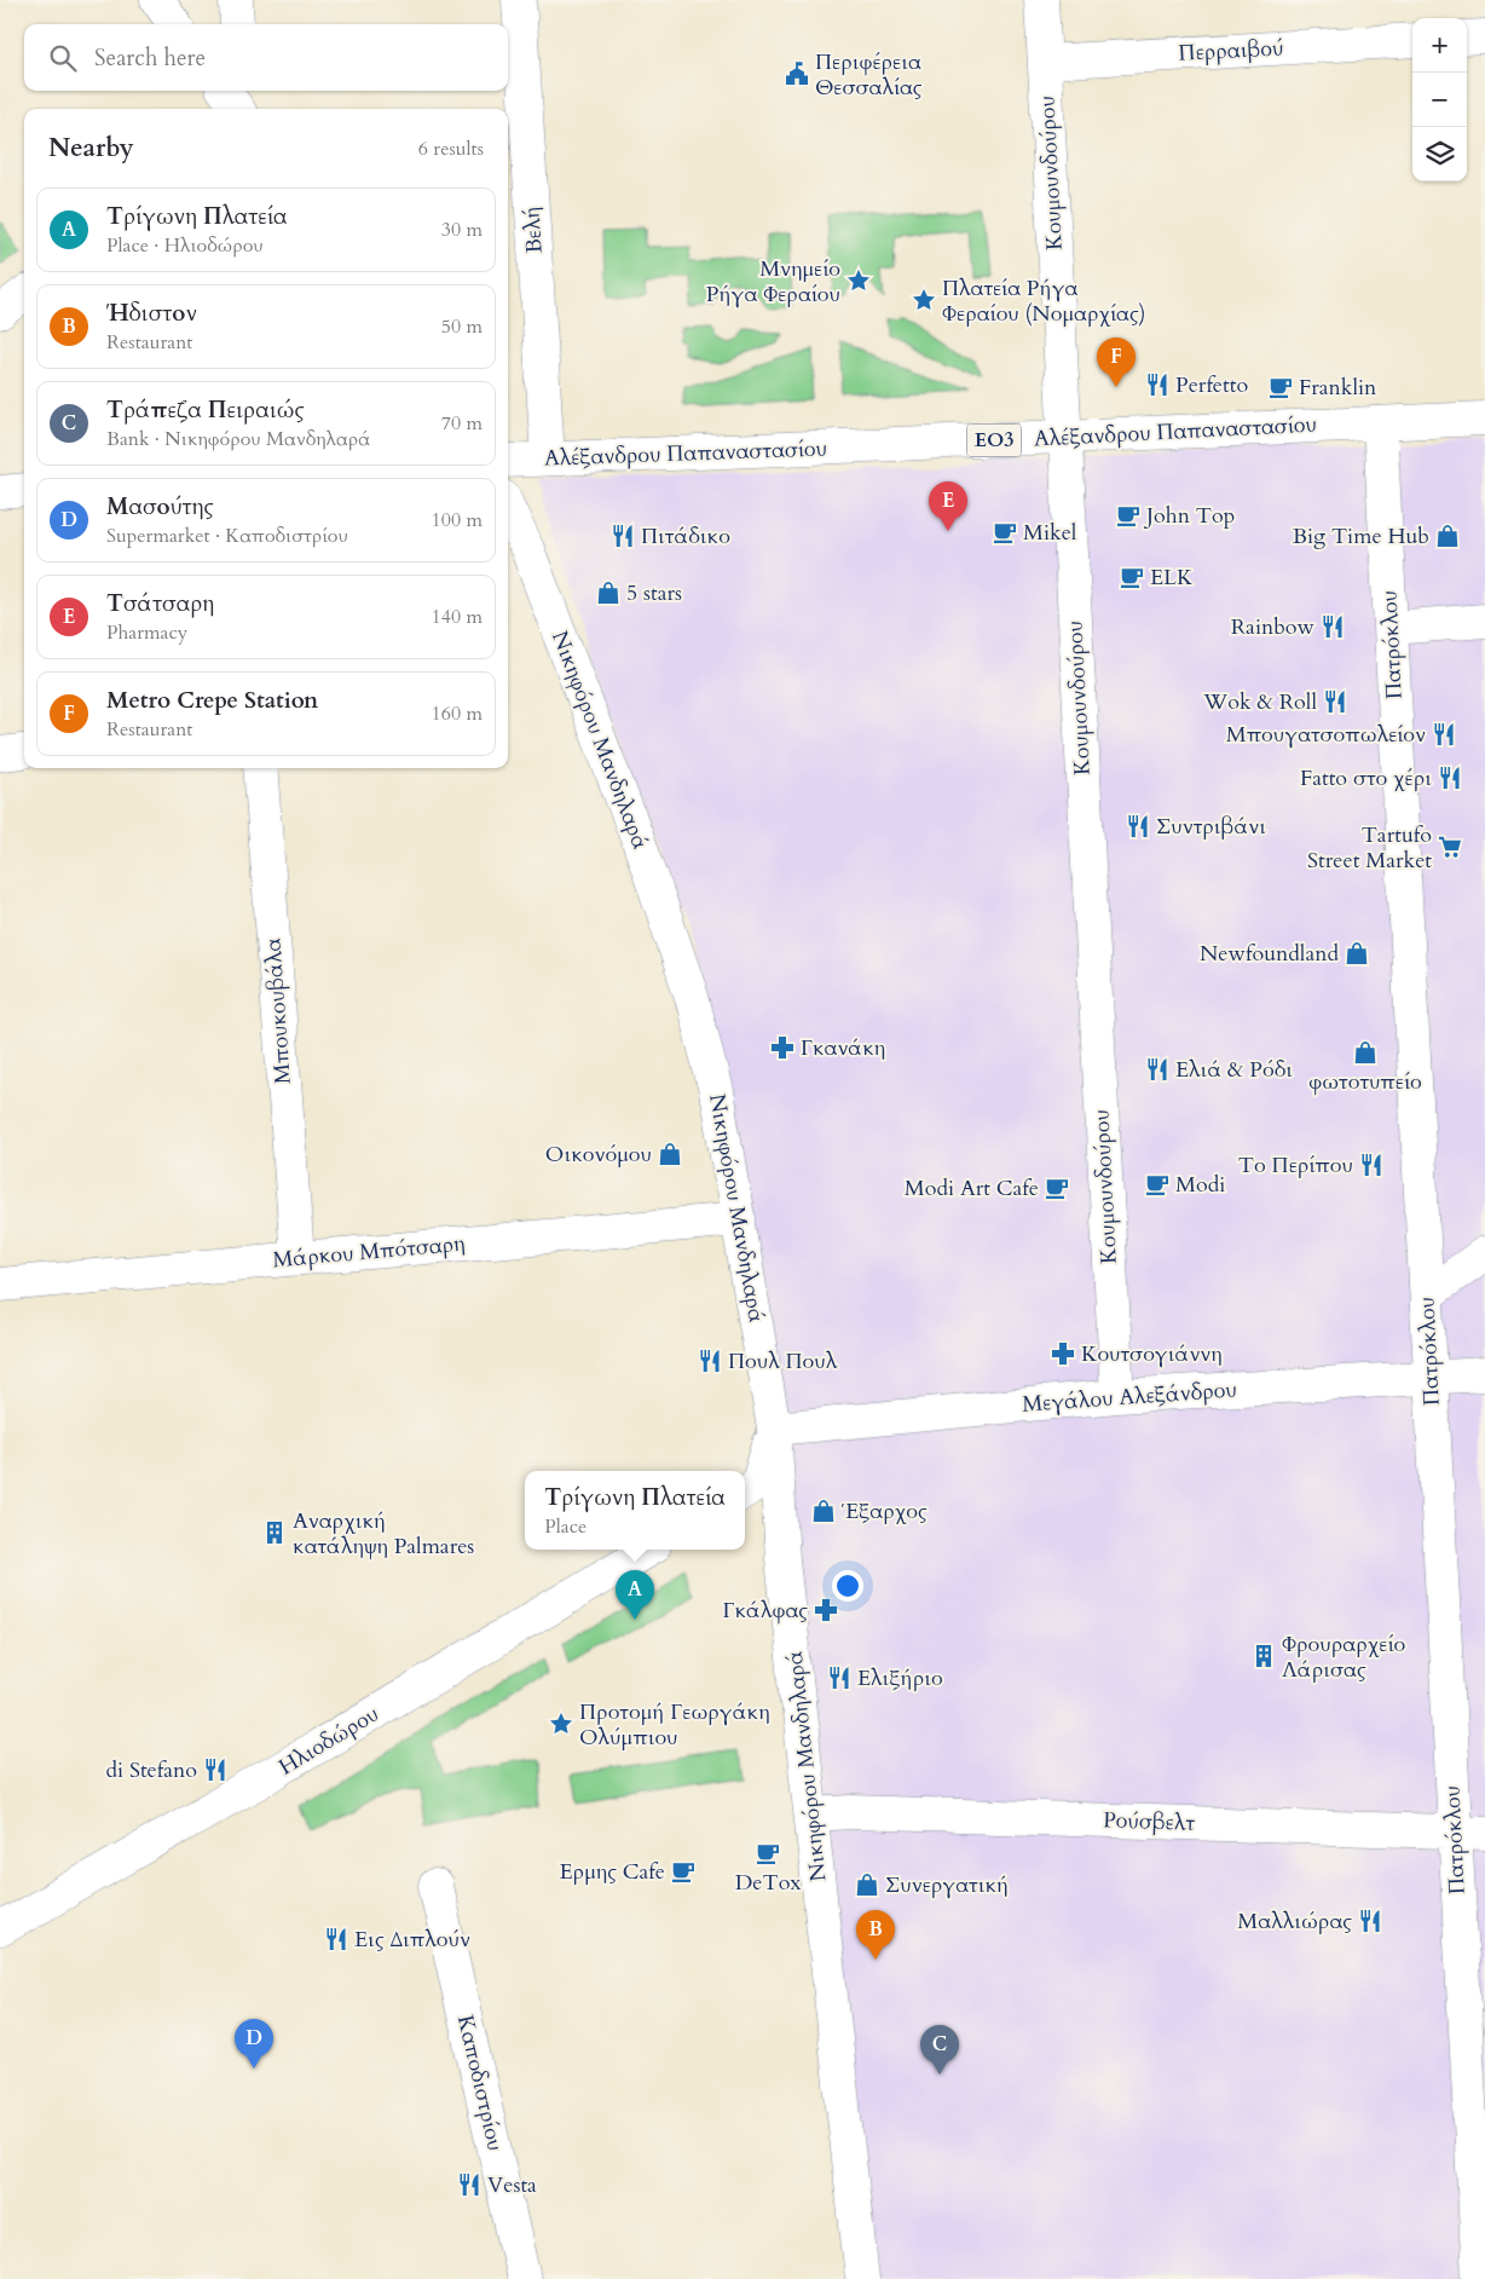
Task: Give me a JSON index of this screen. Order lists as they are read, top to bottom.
{
  "streets": {
    "street": [
      "Περραιβού",
      "Κουμουνδούρου",
      "Βελή",
      "Αλέξανδρου Παπαναστασίου",
      "ΕΟ3",
      "Πατρόκλου",
      "Νικηφόρου Μανδηλαρά",
      "Μπουκουβάλα",
      "Μάρκου Μπότσαρη",
      "Μεγάλου Αλεξάνδρου",
      "Ηλιοδώρου",
      "Ρούσβελτ",
      "Καποδιστρίου"
    ]
  },
  "crossings": [
    ["Περραιβού", "Κουμουνδούρου"],
    ["Κουμουνδούρου", "Αλέξανδρου Παπαναστασίου"],
    ["Κουμουνδούρου", "Μεγάλου Αλεξάνδρου"],
    ["Βελή", "Αλέξανδρου Παπαναστασίου"],
    ["Αλέξανδρου Παπαναστασίου", "Πατρόκλου"],
    ["Πατρόκλου", "Μεγάλου Αλεξάνδρου"],
    ["Πατρόκλου", "Ρούσβελτ"],
    ["Νικηφόρου Μανδηλαρά", "Μάρκου Μπότσαρη"],
    ["Νικηφόρου Μανδηλαρά", "Μεγάλου Αλεξάνδρου"],
    ["Νικηφόρου Μανδηλαρά", "Ρούσβελτ"],
    ["Μπουκουβάλα", "Μάρκου Μπότσαρη"]
  ],
  "places": {
    "public building": ["Περιφέρεια Θεσσαλίας"],
    "place": ["Μνημείο Ρήγα Φεραίου", "Πλατεία Ρήγα Φεραίου (Νομαρχίας)", "Προτομή Γεωργάκη Ολύμπιου"],
    "restaurant": [
      "Perfetto",
      "Πιτάδικο",
      "Rainbow",
      "Wok & Roll",
      "Μπουγατσοπωλείον",
      "Fatto στο χέρι",
      "Συντριβάνι",
      "Ελιά & Ρόδι",
      "Το Περίπου",
      "Πουλ Πουλ",
      "Ελιξήριο",
      "di Stefano",
      "Μαλλιώρας",
      "Εις Διπλούν",
      "Vesta"
    ],
    "cafe": [
      "Franklin",
      "John Top",
      "Mikel",
      "ELK",
      "Modi",
      "Modi Art Cafe",
      "DeTox",
      "Ερμης Cafe"
    ],
    "shop": [
      "Big Time Hub",
      "5 stars",
      "Newfoundland",
      "φωτοτυπείο",
      "Οικονόμου",
      "Έξαρχος",
      "Συνεργατική"
    ],
    "supermarket": ["Tartufo Street Market"],
    "pharmacy": ["Γκανάκη", "Κουτσογιάννη", "Γκάλφας"],
    "building": ["Αναρχική κατάληψη Palmares", "Φρουραρχείο Λάρισας"]
  },
  "page": {
    "map_buttons": ["+", "−"],
    "search": "Search here",
    "heading": ["Nearby", "6 results"],
    "list": [
      {
        "mark": "A",
        "name": "Τρίγωνη Πλατεία",
        "note": "Place · Ηλιοδώρου",
        "value": "30 m"
      },
      {
        "mark": "B",
        "name": "Ήδιστον",
        "note": "Restaurant",
        "value": "50 m"
      },
      {
        "mark": "C",
        "name": "Τράπεζα Πειραιώς",
        "note": "Bank · Νικηφόρου Μανδηλαρά",
        "value": "70 m"
      },
      {
        "mark": "D",
        "name": "Μασούτης",
        "note": "Supermarket · Καποδιστρίου",
        "value": "100 m"
      },
      {
        "mark": "E",
        "name": "Τσάτσαρη",
        "note": "Pharmacy",
        "value": "140 m"
      },
      {
        "mark": "F",
        "name": "Metro Crepe Station",
        "note": "Restaurant",
        "value": "160 m"
      }
    ],
    "pins": [
      "F",
      "E",
      "A",
      "B",
      "D",
      "C"
    ],
    "popup": ["Τρίγωνη Πλατεία", "Place"]
  }
}
